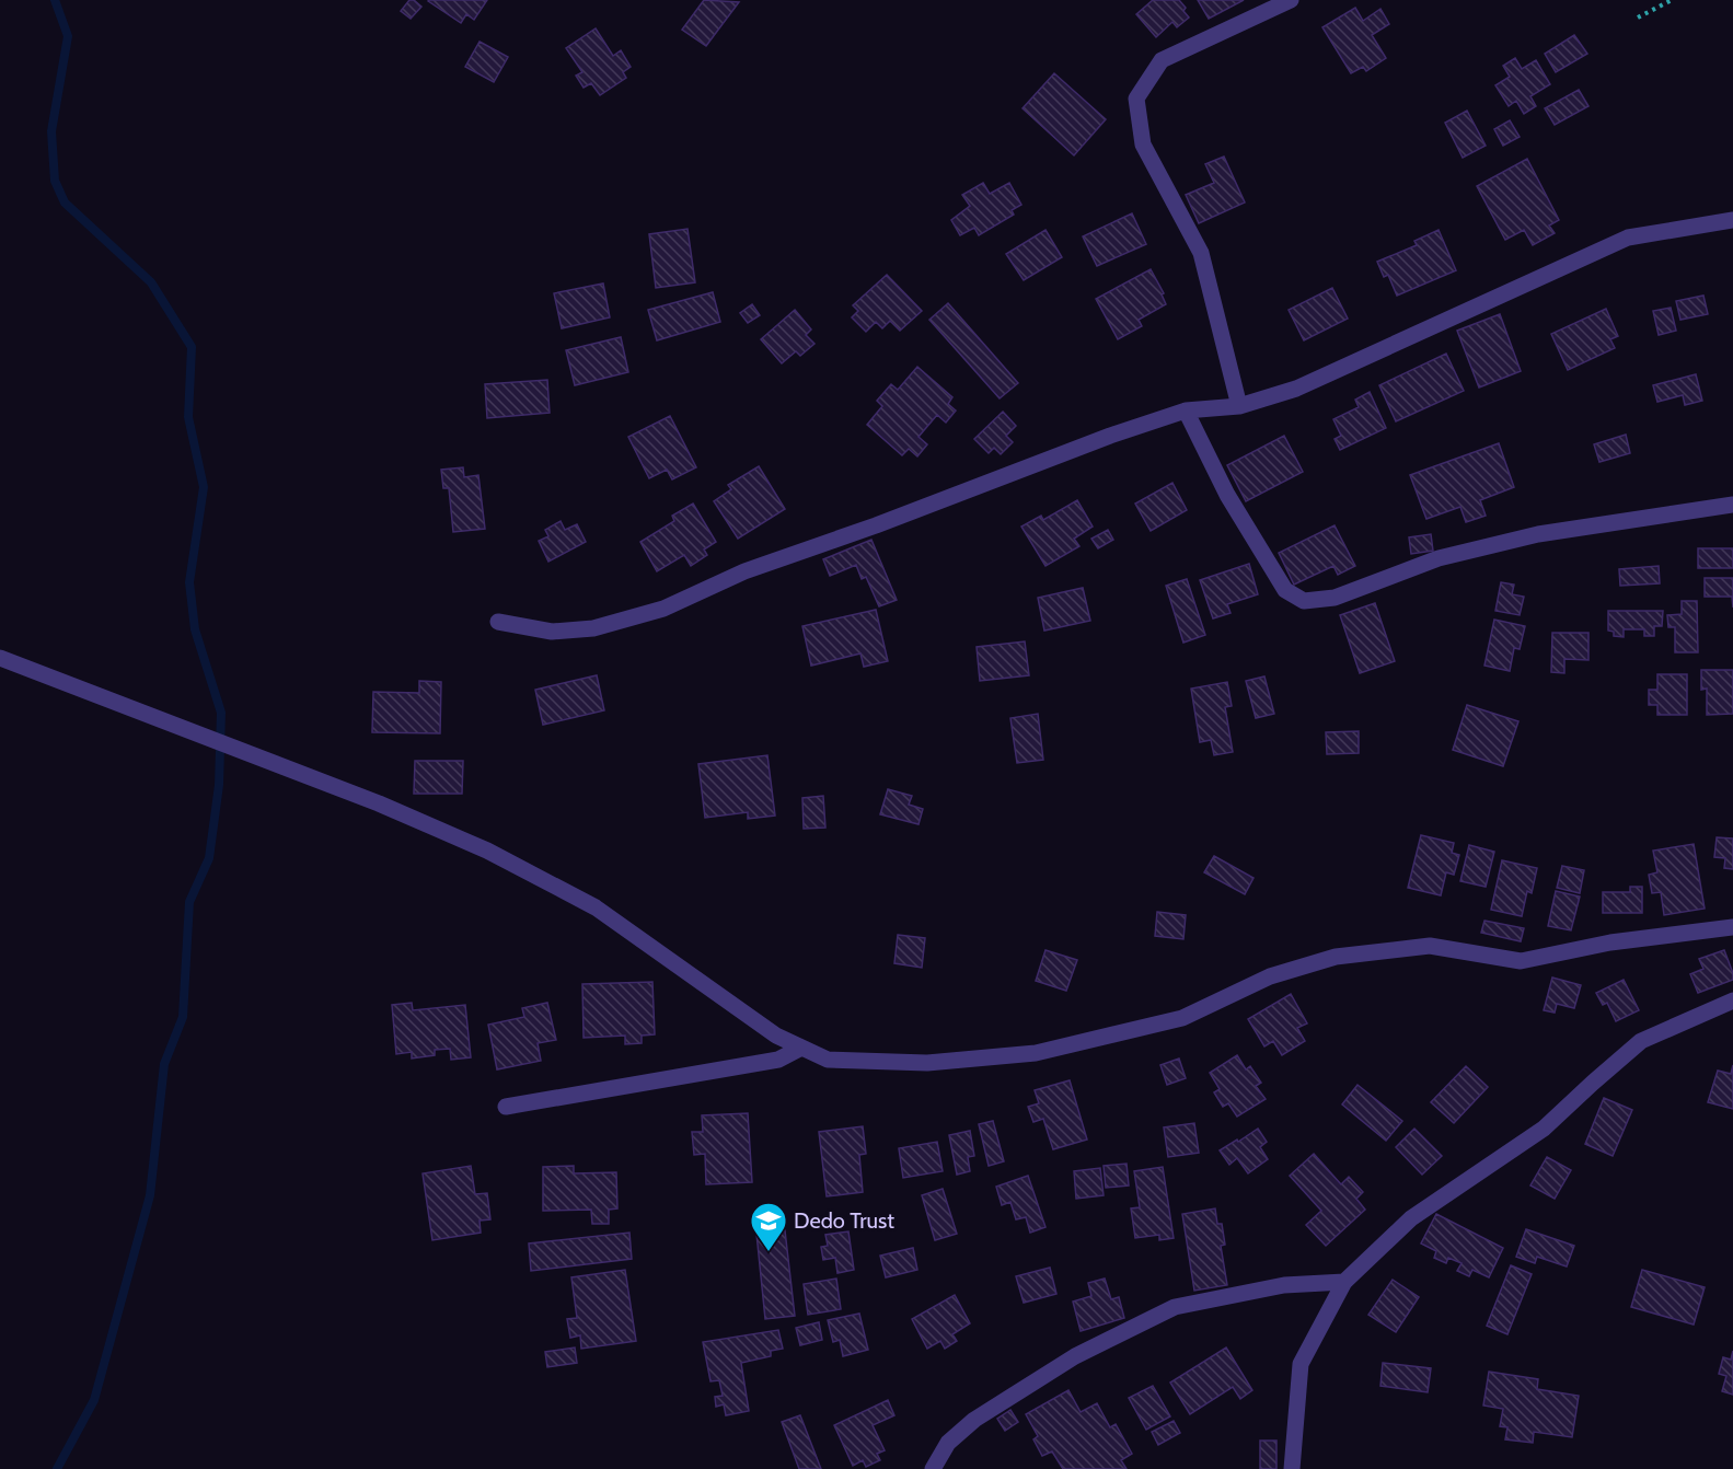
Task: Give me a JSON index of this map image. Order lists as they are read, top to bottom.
{
  "places": {
    "school or university": ["Dedo Trust"]
  }
}
